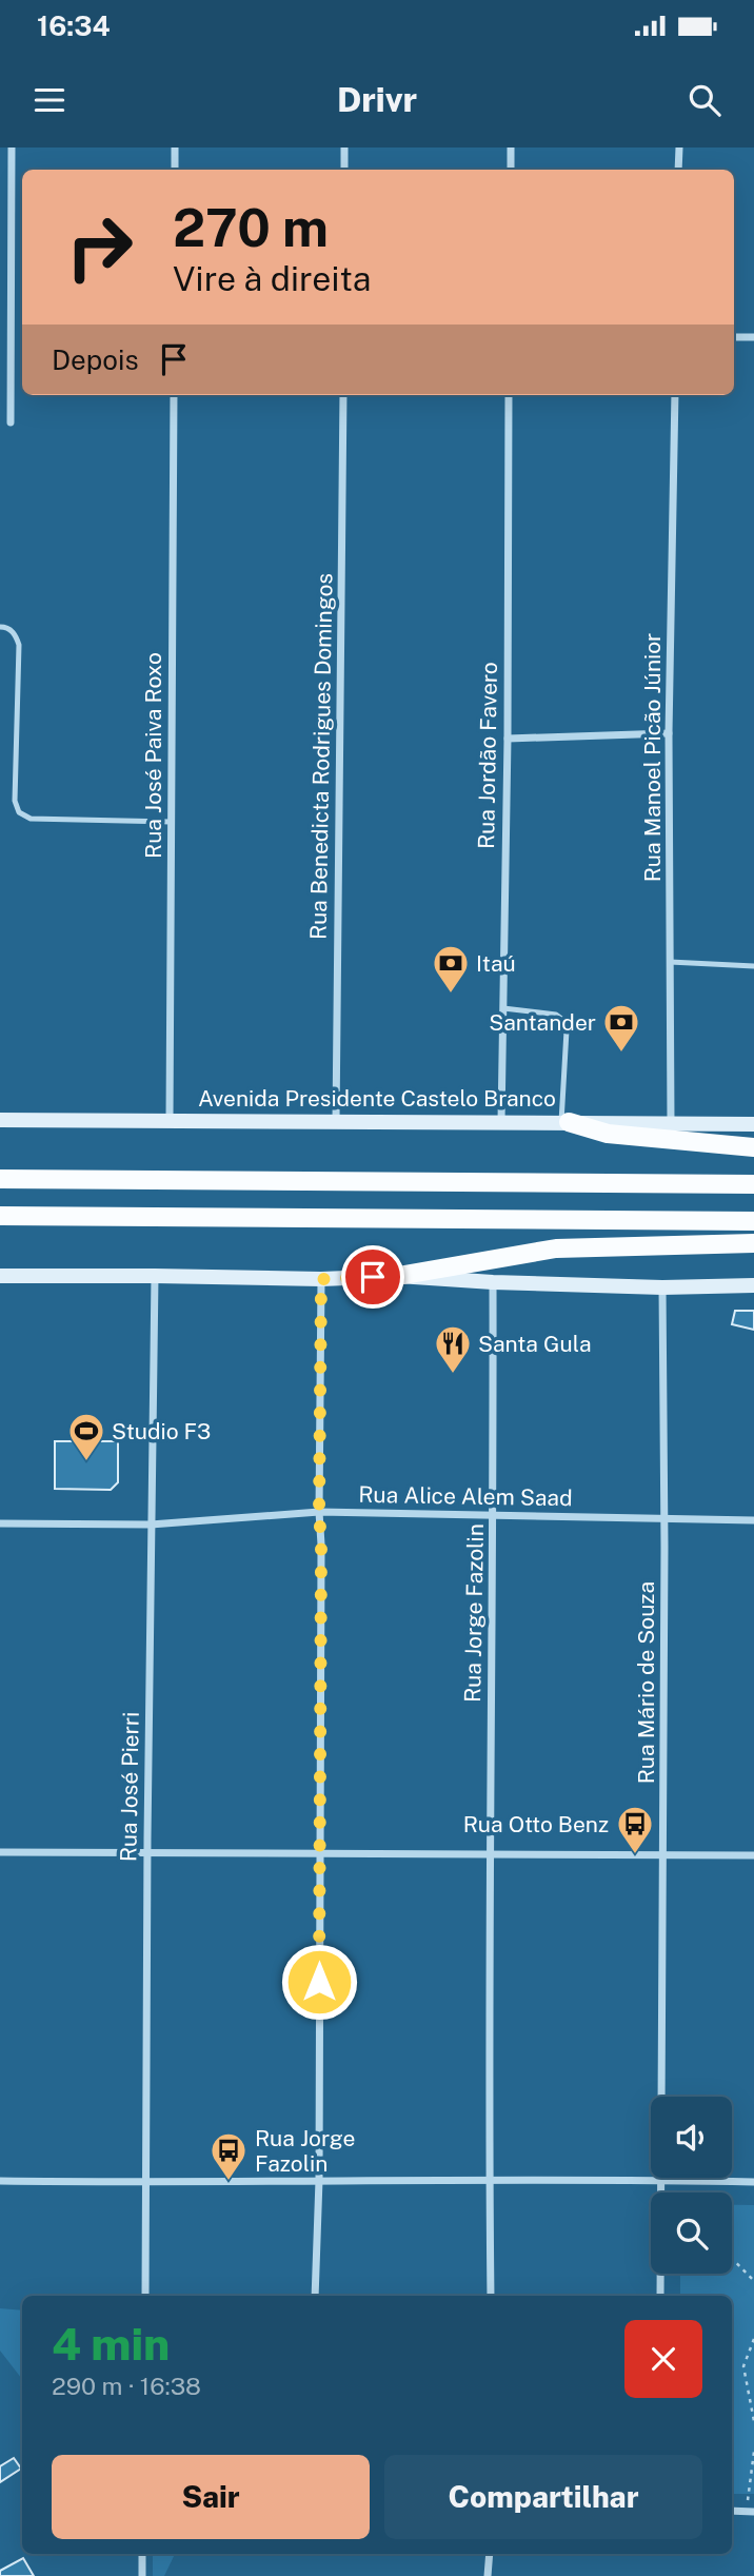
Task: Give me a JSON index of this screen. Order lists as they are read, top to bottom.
{
  "streets": {
    "main road": ["Avenida Presidente Castelo Branco"],
    "street": [
      "Rua José Paiva Roxo",
      "Rua Jordão Favero",
      "Rua Benedicta Rodrigues Domingos",
      "Rua Manoel Picão Júnior",
      "Rua Alice Alem Saad",
      "Rua Jorge Fazolin",
      "Rua Mário de Souza",
      "Rua José Pierri"
    ]
  },
  "crossings": [
    ["Rua José Paiva Roxo", "Avenida Presidente Castelo Branco"],
    ["Rua Jordão Favero", "Avenida Presidente Castelo Branco"],
    ["Rua Benedicta Rodrigues Domingos", "Avenida Presidente Castelo Branco"],
    ["Rua Manoel Picão Júnior", "Avenida Presidente Castelo Branco"],
    ["Rua Alice Alem Saad", "Rua Jorge Fazolin"],
    ["Rua Alice Alem Saad", "Rua Mário de Souza"],
    ["Rua Alice Alem Saad", "Rua José Pierri"]
  ],
  "places": {
    "bank": ["Itaú", "Santander"],
    "restaurant": ["Santa Gula"],
    "sports": ["Studio F3"],
    "bus stop": ["Rua Otto Benz", "Rua Jorge Fazolin"]
  },
  "page": {
    "status": "16:34",
    "header": "Drivr",
    "turn": ["270 m", "Vire à direita"],
    "then": "Depois",
    "heading": ["4 min", "290 m · 16:38"],
    "buttons": ["Sair", "Compartilhar"]
  }
}
